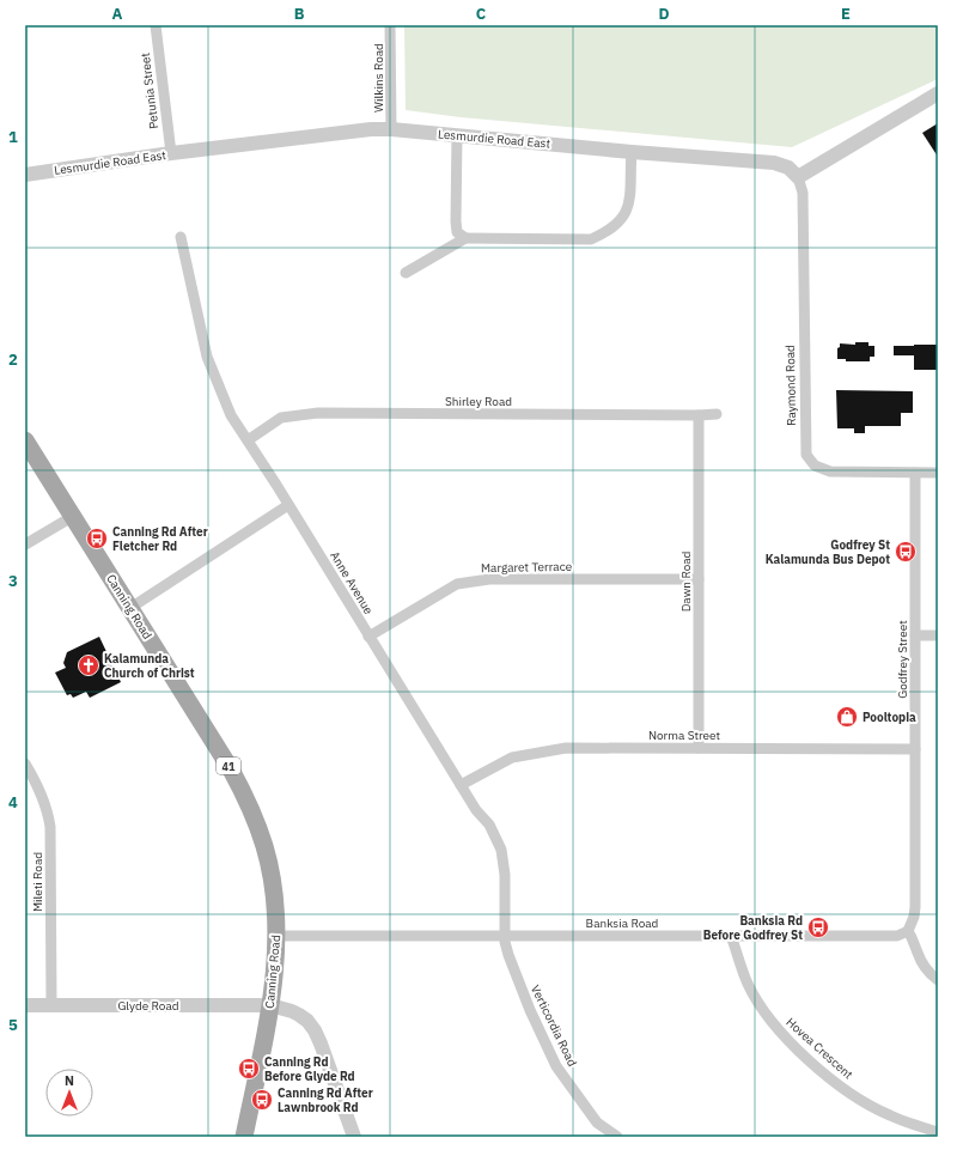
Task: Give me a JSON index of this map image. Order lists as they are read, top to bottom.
{
  "streets": {
    "main road": ["Canning Road", "41"],
    "street": [
      "Wilkins Road",
      "Petunia Street",
      "Lesmurdie Road East",
      "Raymond Road",
      "Shirley Road",
      "Margaret Terrace",
      "Dawn Road",
      "Anne Avenue",
      "Godfrey Street",
      "Norma Street",
      "Mileti Road",
      "Banksia Road",
      "Glyde Road",
      "Verticordia Road",
      "Hovea Crescent"
    ]
  },
  "crossings": [
    ["Wilkins Road", "Lesmurdie Road East"],
    ["Petunia Street", "Lesmurdie Road East"],
    ["Lesmurdie Road East", "Raymond Road"],
    ["Raymond Road", "Godfrey Street"],
    ["Shirley Road", "Dawn Road"],
    ["Shirley Road", "Anne Avenue"],
    ["Margaret Terrace", "Dawn Road"],
    ["Margaret Terrace", "Anne Avenue"],
    ["Dawn Road", "Norma Street"],
    ["Anne Avenue", "Norma Street"],
    ["Anne Avenue", "Banksia Road"],
    ["Anne Avenue", "Verticordia Road"],
    ["Canning Road", "Banksia Road"],
    ["Canning Road", "Glyde Road"],
    ["Godfrey Street", "Norma Street"],
    ["Godfrey Street", "Banksia Road"],
    ["Mileti Road", "Glyde Road"],
    ["Banksia Road", "Verticordia Road"],
    ["Banksia Road", "Hovea Crescent"]
  ],
  "places": {
    "bus stop": [
      "Canning Rd After Fletcher Rd",
      "Godfrey St Kalamunda Bus Depot",
      "Banksia Rd Before Godfrey St",
      "Canning Rd Before Glyde Rd",
      "Canning Rd After Lawnbrook Rd"
    ],
    "church": ["Kalamunda Church of Christ"],
    "shop": ["Pooltopia"]
  },
  "north": "top",
  "grid": {
    "columns": [
      "A",
      "B",
      "C",
      "D",
      "E"
    ],
    "rows": [
      "1",
      "2",
      "3",
      "4",
      "5"
    ]
  }
}
